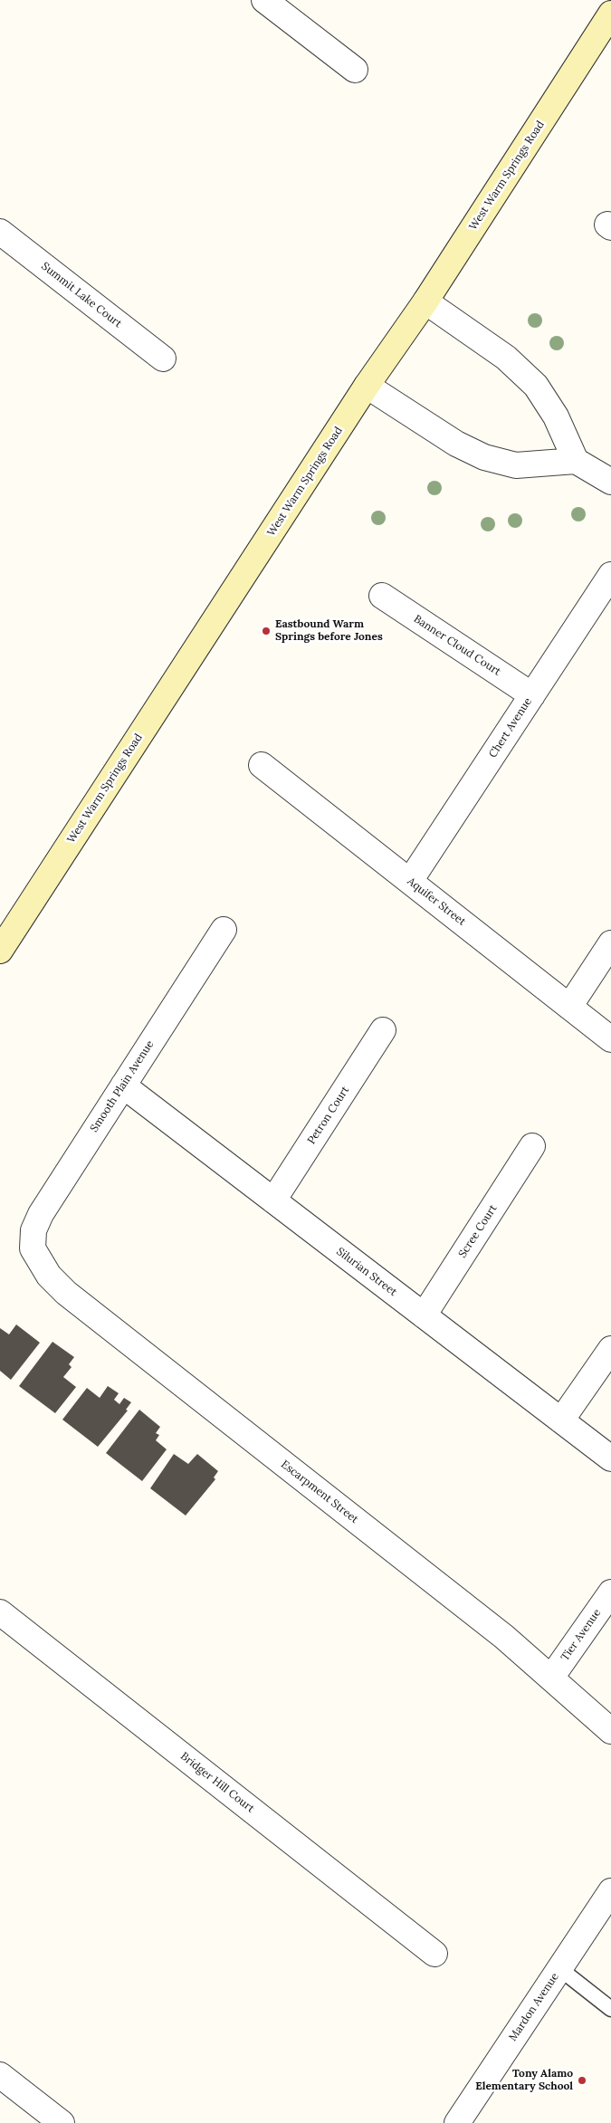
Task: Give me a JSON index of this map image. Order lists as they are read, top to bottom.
{
  "streets": {
    "main road": ["West Warm Springs Road"],
    "street": [
      "Summit Lake Court",
      "Banner Cloud Court",
      "Chert Avenue",
      "Aquifer Street",
      "Smooth Plain Avenue",
      "Petron Court",
      "Scree Court",
      "Silurian Street",
      "Escarpment Street",
      "Tier Avenue",
      "Bridger Hill Court",
      "Mardon Avenue"
    ]
  },
  "crossings": [
    ["Banner Cloud Court", "Chert Avenue"],
    ["Chert Avenue", "Aquifer Street"],
    ["Smooth Plain Avenue", "Silurian Street"],
    ["Smooth Plain Avenue", "Escarpment Street"],
    ["Petron Court", "Silurian Street"],
    ["Scree Court", "Silurian Street"],
    ["Escarpment Street", "Tier Avenue"]
  ],
  "places": ["Eastbound Warm Springs before Jones", "Tony Alamo Elementary School"]
}
